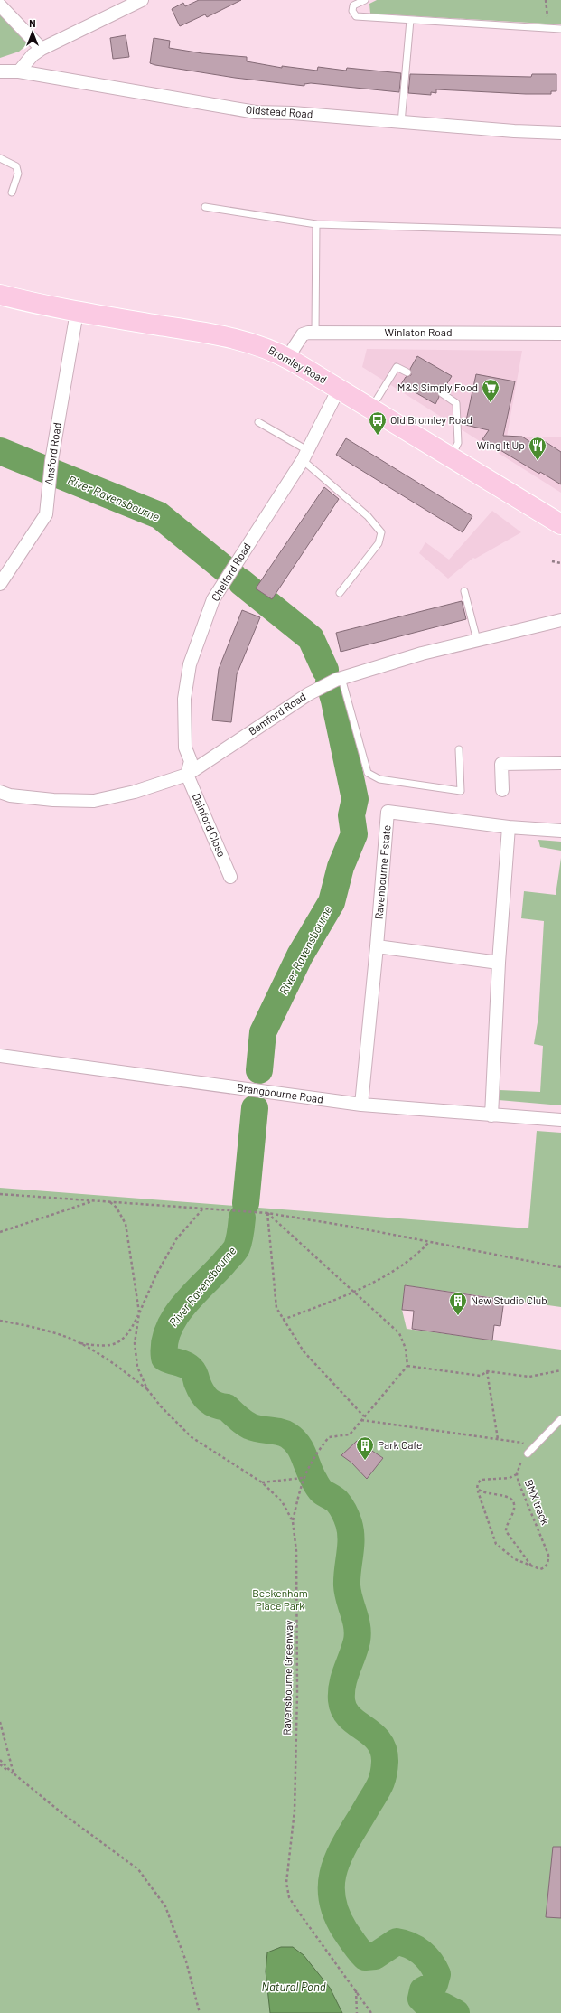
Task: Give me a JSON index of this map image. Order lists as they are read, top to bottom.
{
  "streets": {
    "main road": ["Bromley Road"],
    "street": [
      "Oldstead Road",
      "Winlaton Road",
      "Ansford Road",
      "Chelford Road",
      "Bamford Road",
      "Dainford Close",
      "Ravenbourne Estate",
      "Brangbourne Road"
    ],
    "path": ["BMX track", "Ravensbourne Greenway"]
  },
  "crossings": [
    ["Winlaton Road", "Bromley Road"],
    ["Bromley Road", "Ansford Road"],
    ["Bromley Road", "Chelford Road"],
    ["Chelford Road", "Bamford Road"],
    ["Chelford Road", "Dainford Close"],
    ["Bamford Road", "Dainford Close"],
    ["Ravenbourne Estate", "Brangbourne Road"]
  ],
  "water": ["River Ravensbourne", "Natural Pond"],
  "parks": ["Beckenham Place Park"],
  "places": {
    "supermarket": ["M&S Simply Food"],
    "bus stop": ["Old Bromley Road"],
    "restaurant": ["Wing It Up"],
    "building": ["New Studio Club", "Park Cafe"]
  },
  "north": "top"
}
